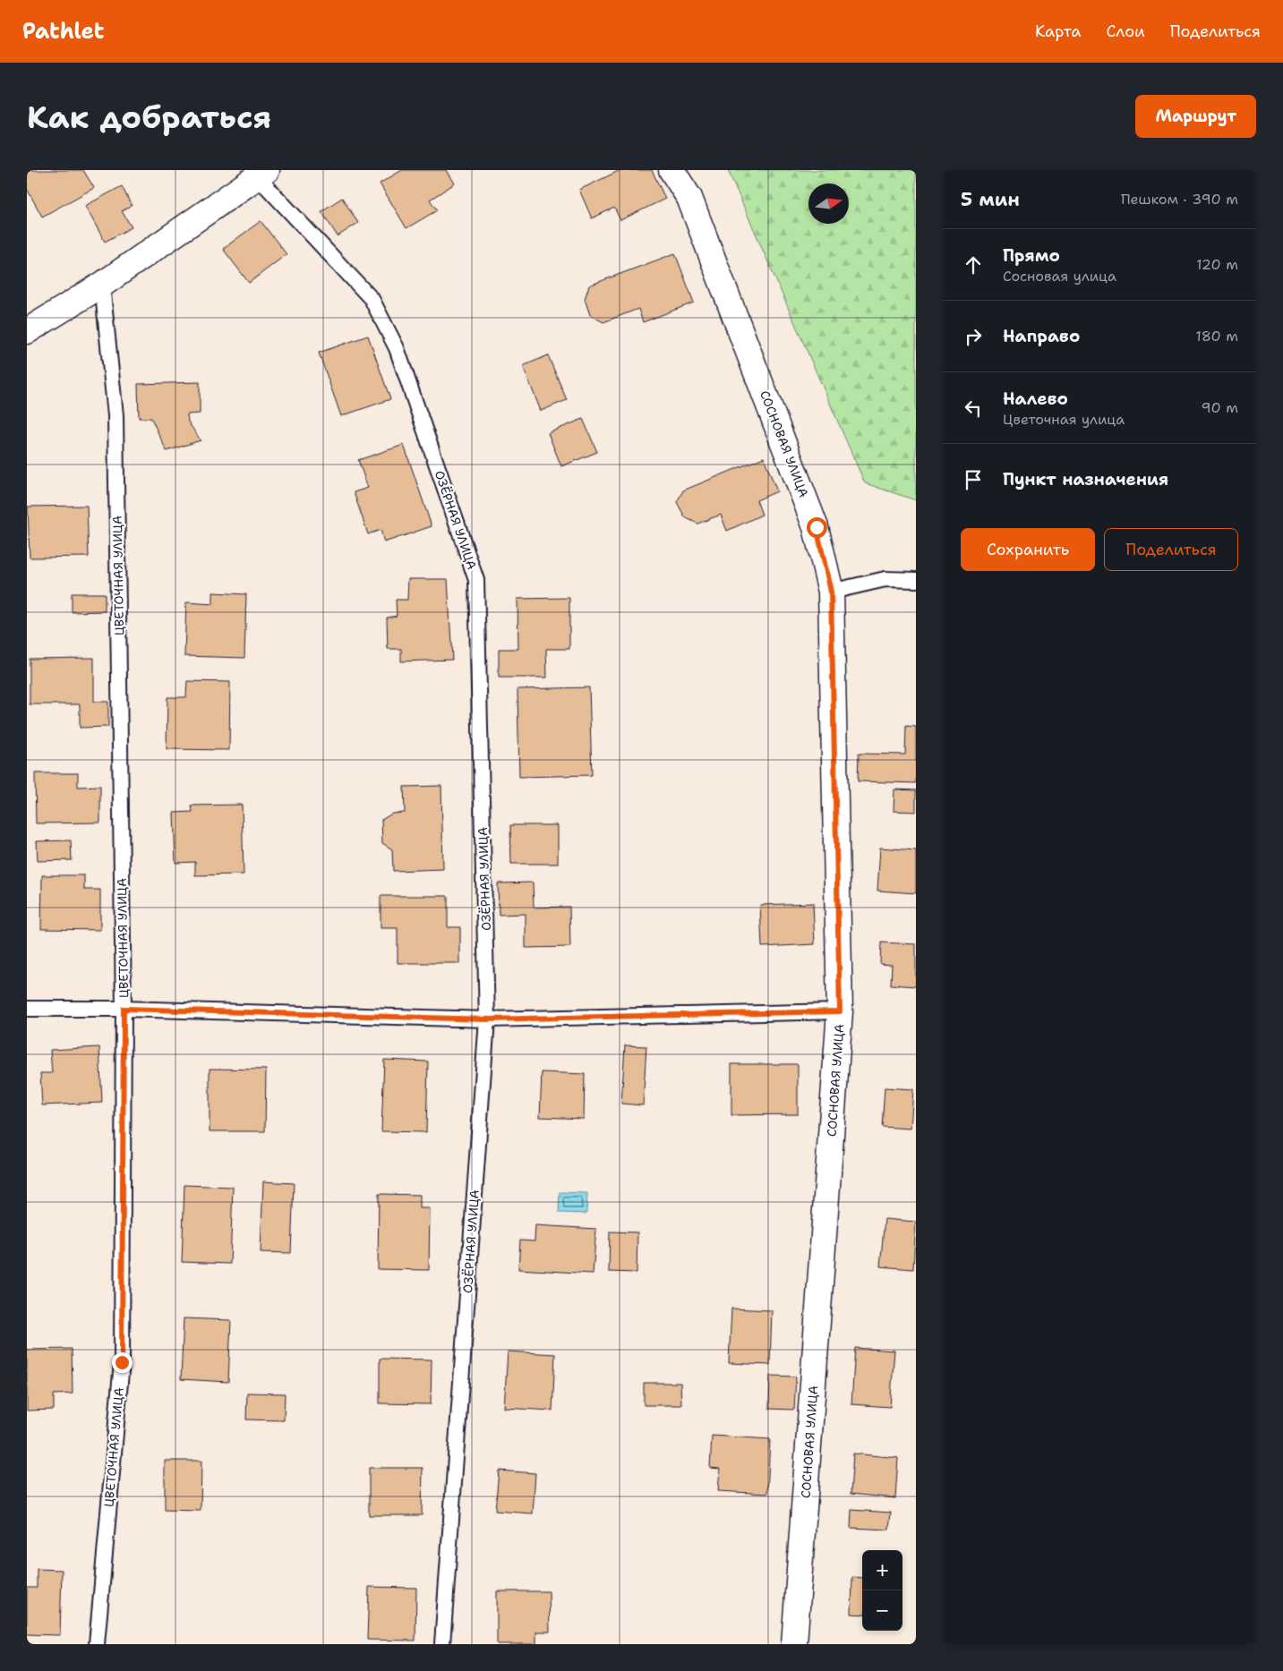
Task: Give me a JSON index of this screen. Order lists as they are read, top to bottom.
{
  "streets": {
    "street": ["СОСНОВАЯ УЛИЦА"],
    "lane": ["ОЗЁРНАЯ УЛИЦА", "ЦВЕТОЧНАЯ УЛИЦА"]
  },
  "north": "right",
  "page": {
    "header": "Pathlet",
    "nav": ["Карта", "Слои", "Поделиться"],
    "buttons": [
      "Маршрут",
      ["Сохранить", "Поделиться"]
    ],
    "title": "Как добраться",
    "heading": ["5 мин", "Пешком · 390 m"],
    "list": [
      ["Прямо", "Сосновая улица", "120 m"],
      ["Направо", "180 m"],
      ["Налево", "Цветочная улица", "90 m"],
      "Пункт назначения"
    ],
    "map_buttons": ["+", "−"]
  }
}
